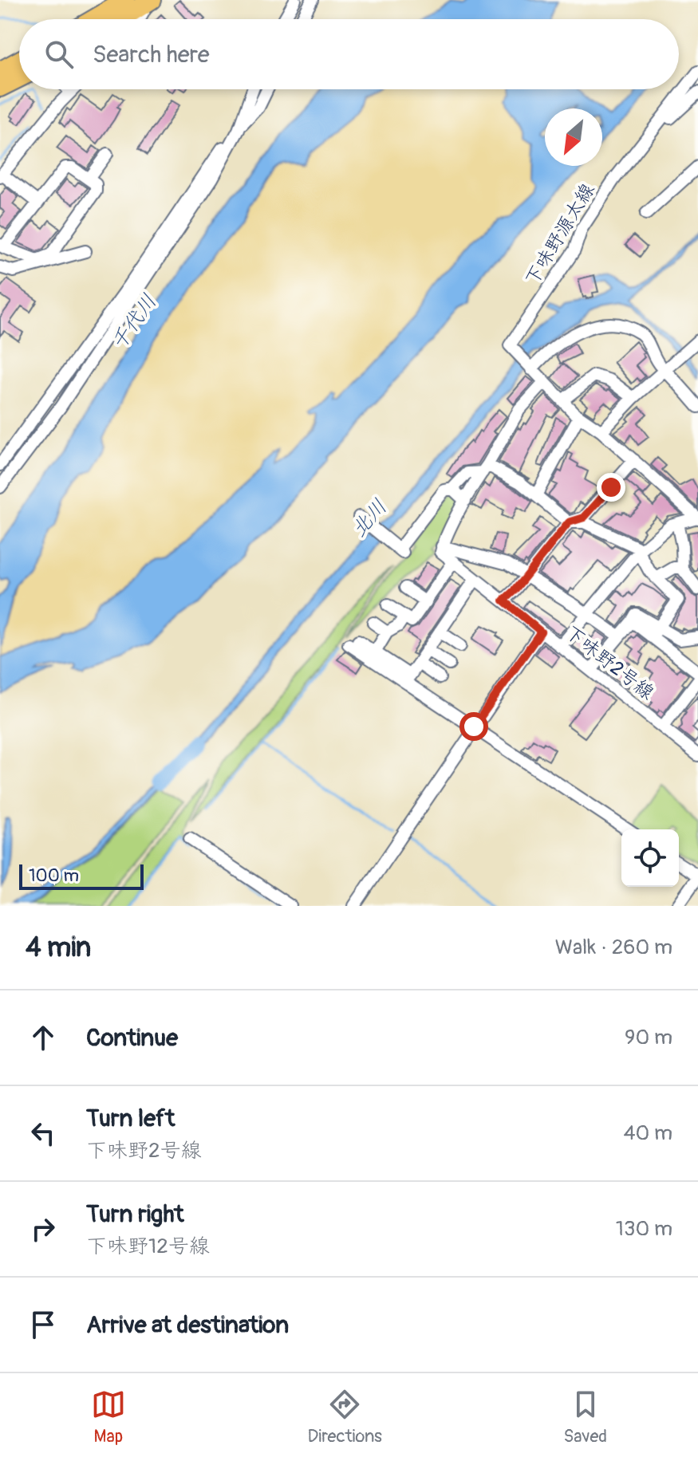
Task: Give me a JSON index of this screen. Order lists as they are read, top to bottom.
{
  "streets": {
    "street": ["下味野源太線", "下味野2号線"]
  },
  "water": ["千代川", "北川"],
  "scale_bar": "100 m",
  "north": "bottom left",
  "page": {
    "search": "Search here",
    "scale": "100 m",
    "heading": ["4 min", "Walk · 260 m"],
    "list": [
      ["Continue", "90 m"],
      ["Turn left", "下味野2号線", "40 m"],
      ["Turn right", "下味野12号線", "130 m"],
      "Arrive at destination"
    ],
    "nav": ["Map", "Directions", "Saved"]
  }
}
